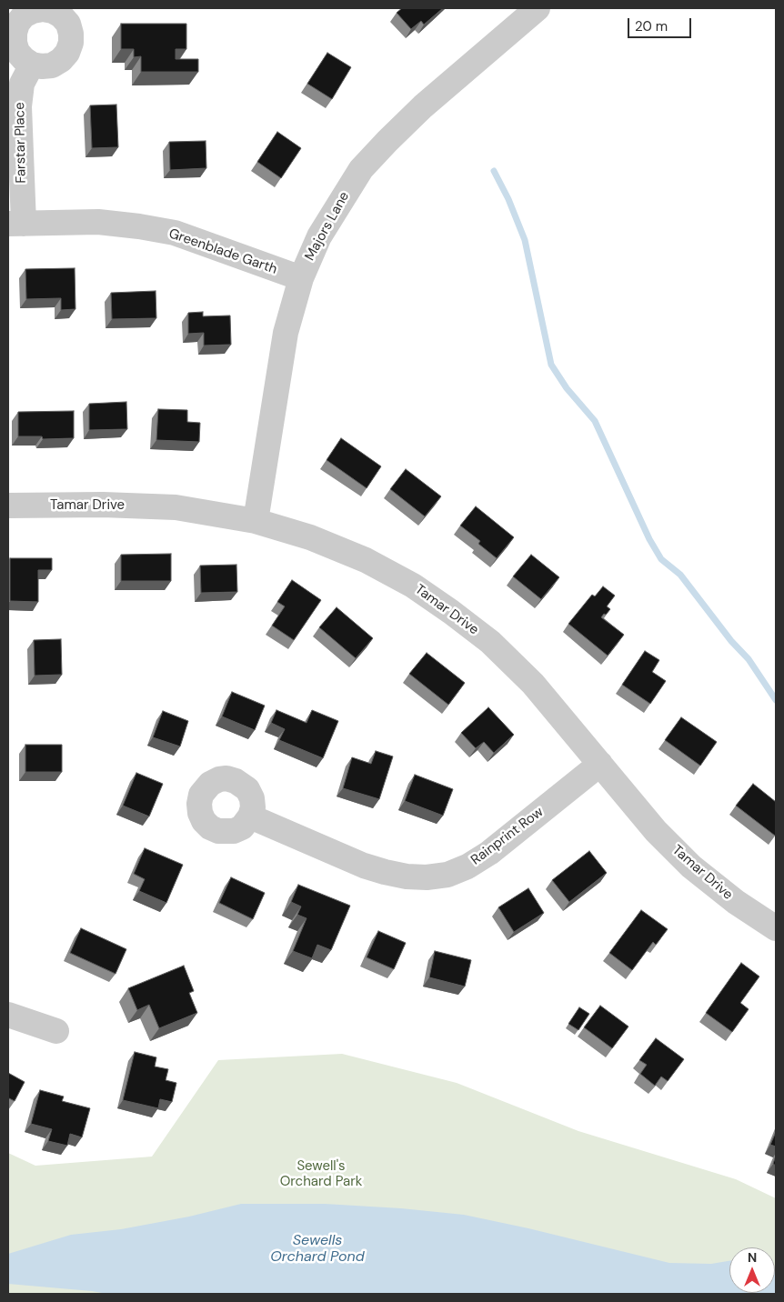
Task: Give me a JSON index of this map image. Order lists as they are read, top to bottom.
{
  "streets": {
    "street": [
      "Farstar Place",
      "Majors Lane",
      "Greenblade Garth",
      "Tamar Drive",
      "Rainprint Row"
    ]
  },
  "crossings": [
    ["Farstar Place", "Greenblade Garth"],
    ["Majors Lane", "Greenblade Garth"],
    ["Majors Lane", "Tamar Drive"],
    ["Tamar Drive", "Rainprint Row"]
  ],
  "water": ["Sewells Orchard Pond"],
  "parks": ["Sewell's Orchard Park"],
  "scale_bar": "20 m",
  "north": "top"
}
